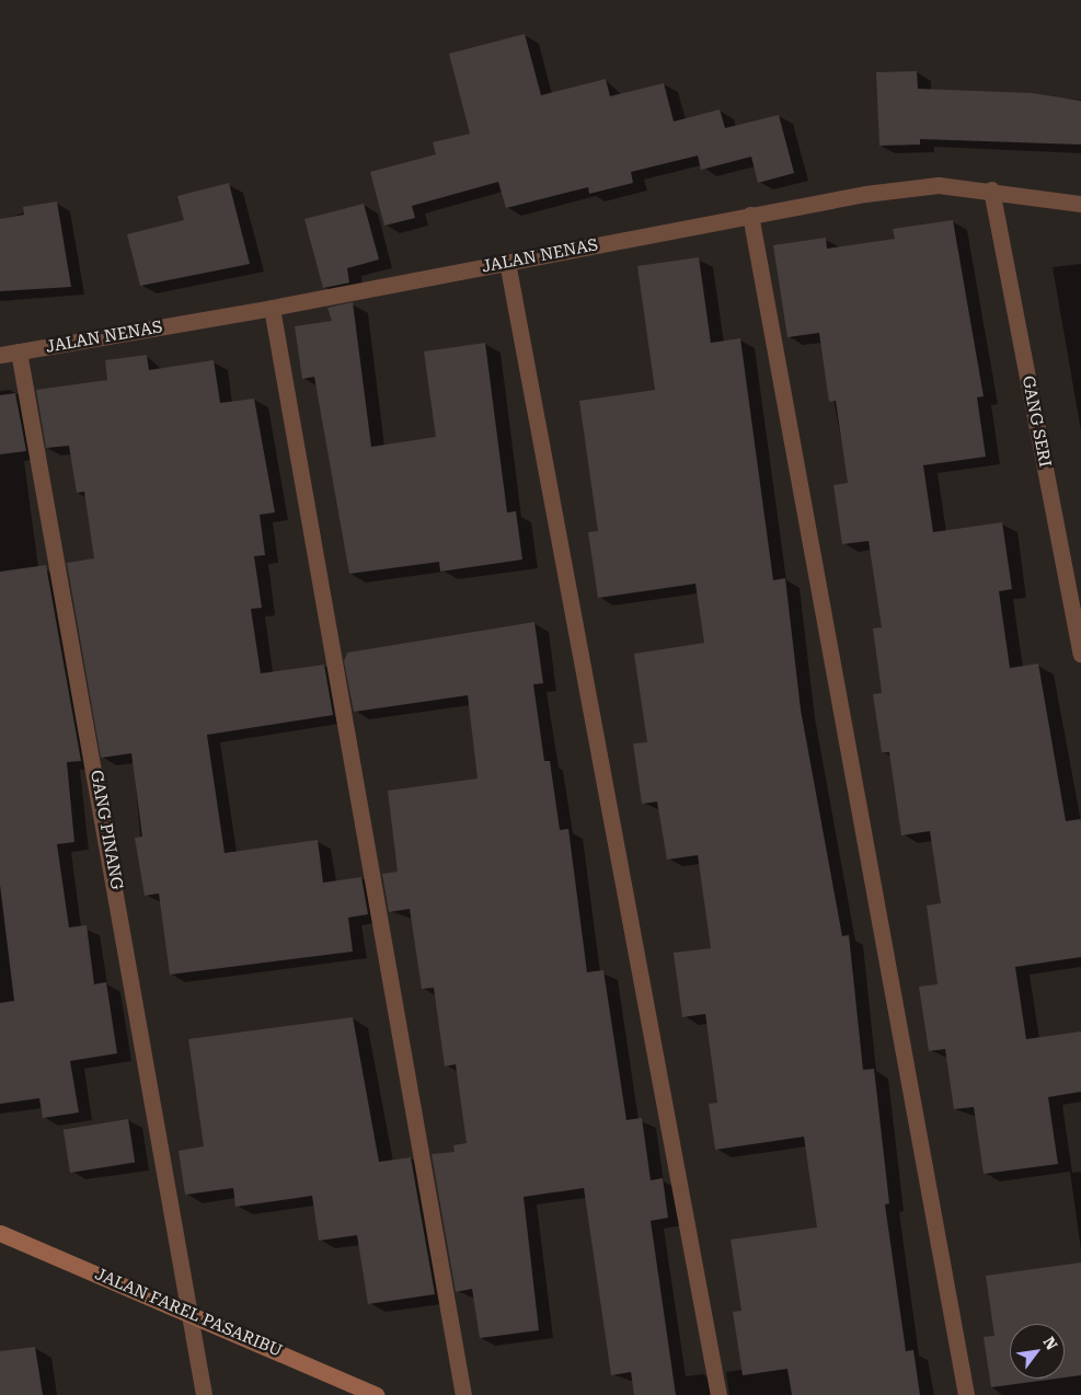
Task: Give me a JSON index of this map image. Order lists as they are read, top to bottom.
{
  "streets": {
    "street": [
      "JALAN NENAS",
      "GANG SERI",
      "GANG PINANG",
      "JALAN FAREL PASARIBU"
    ]
  },
  "crossings": [
    ["JALAN NENAS", "GANG SERI"],
    ["JALAN NENAS", "GANG PINANG"],
    ["GANG PINANG", "JALAN FAREL PASARIBU"]
  ],
  "north": "top right"
}
